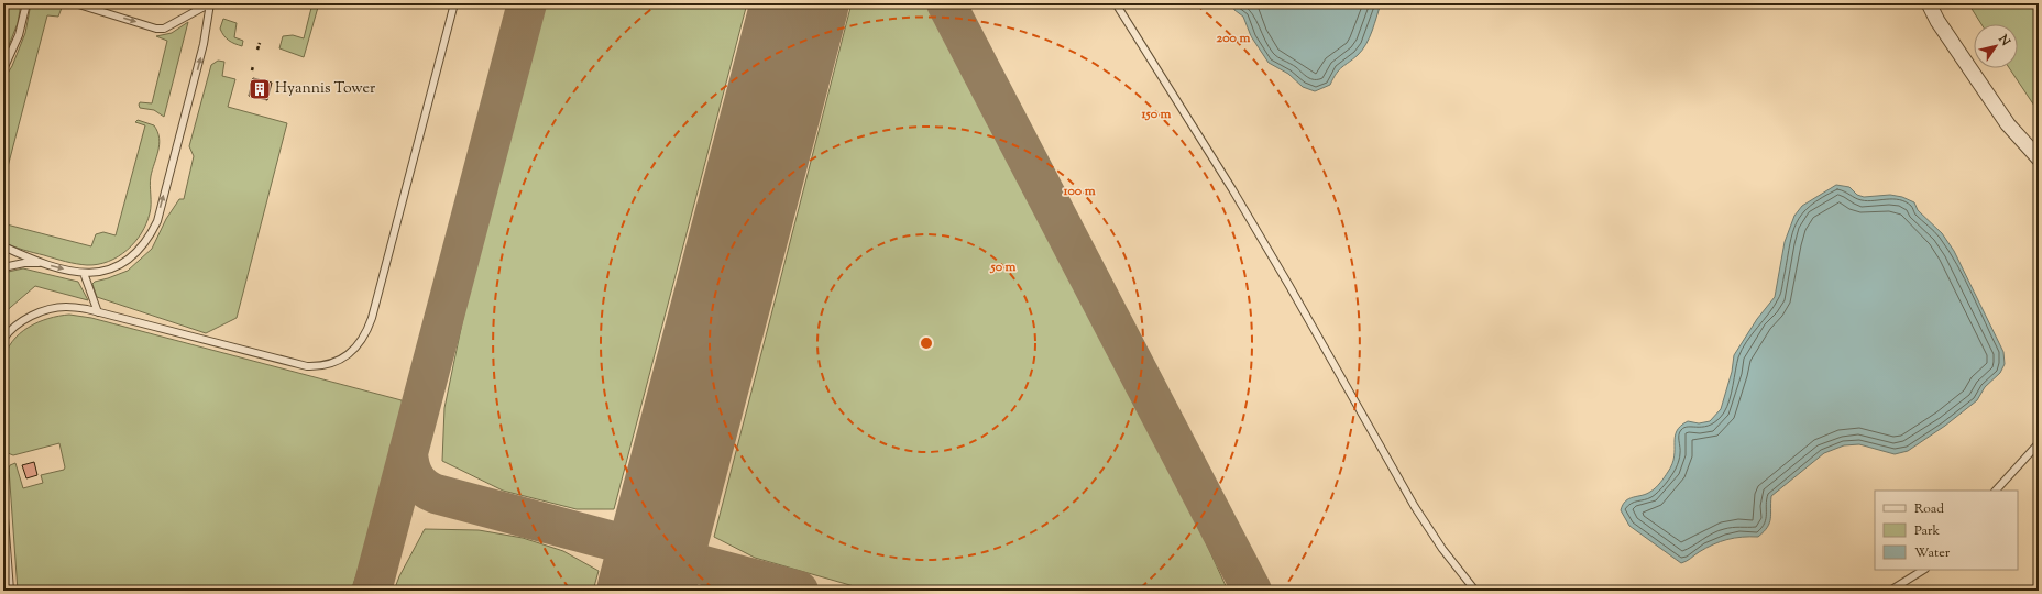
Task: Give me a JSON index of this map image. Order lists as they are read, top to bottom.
{
  "places": {
    "building": ["Hyannis Tower"]
  },
  "legend": ["Road", "Park", "Water"],
  "north": "top right",
  "rings": [
    "200 m",
    "150 m",
    "100 m",
    "50 m"
  ]
}
